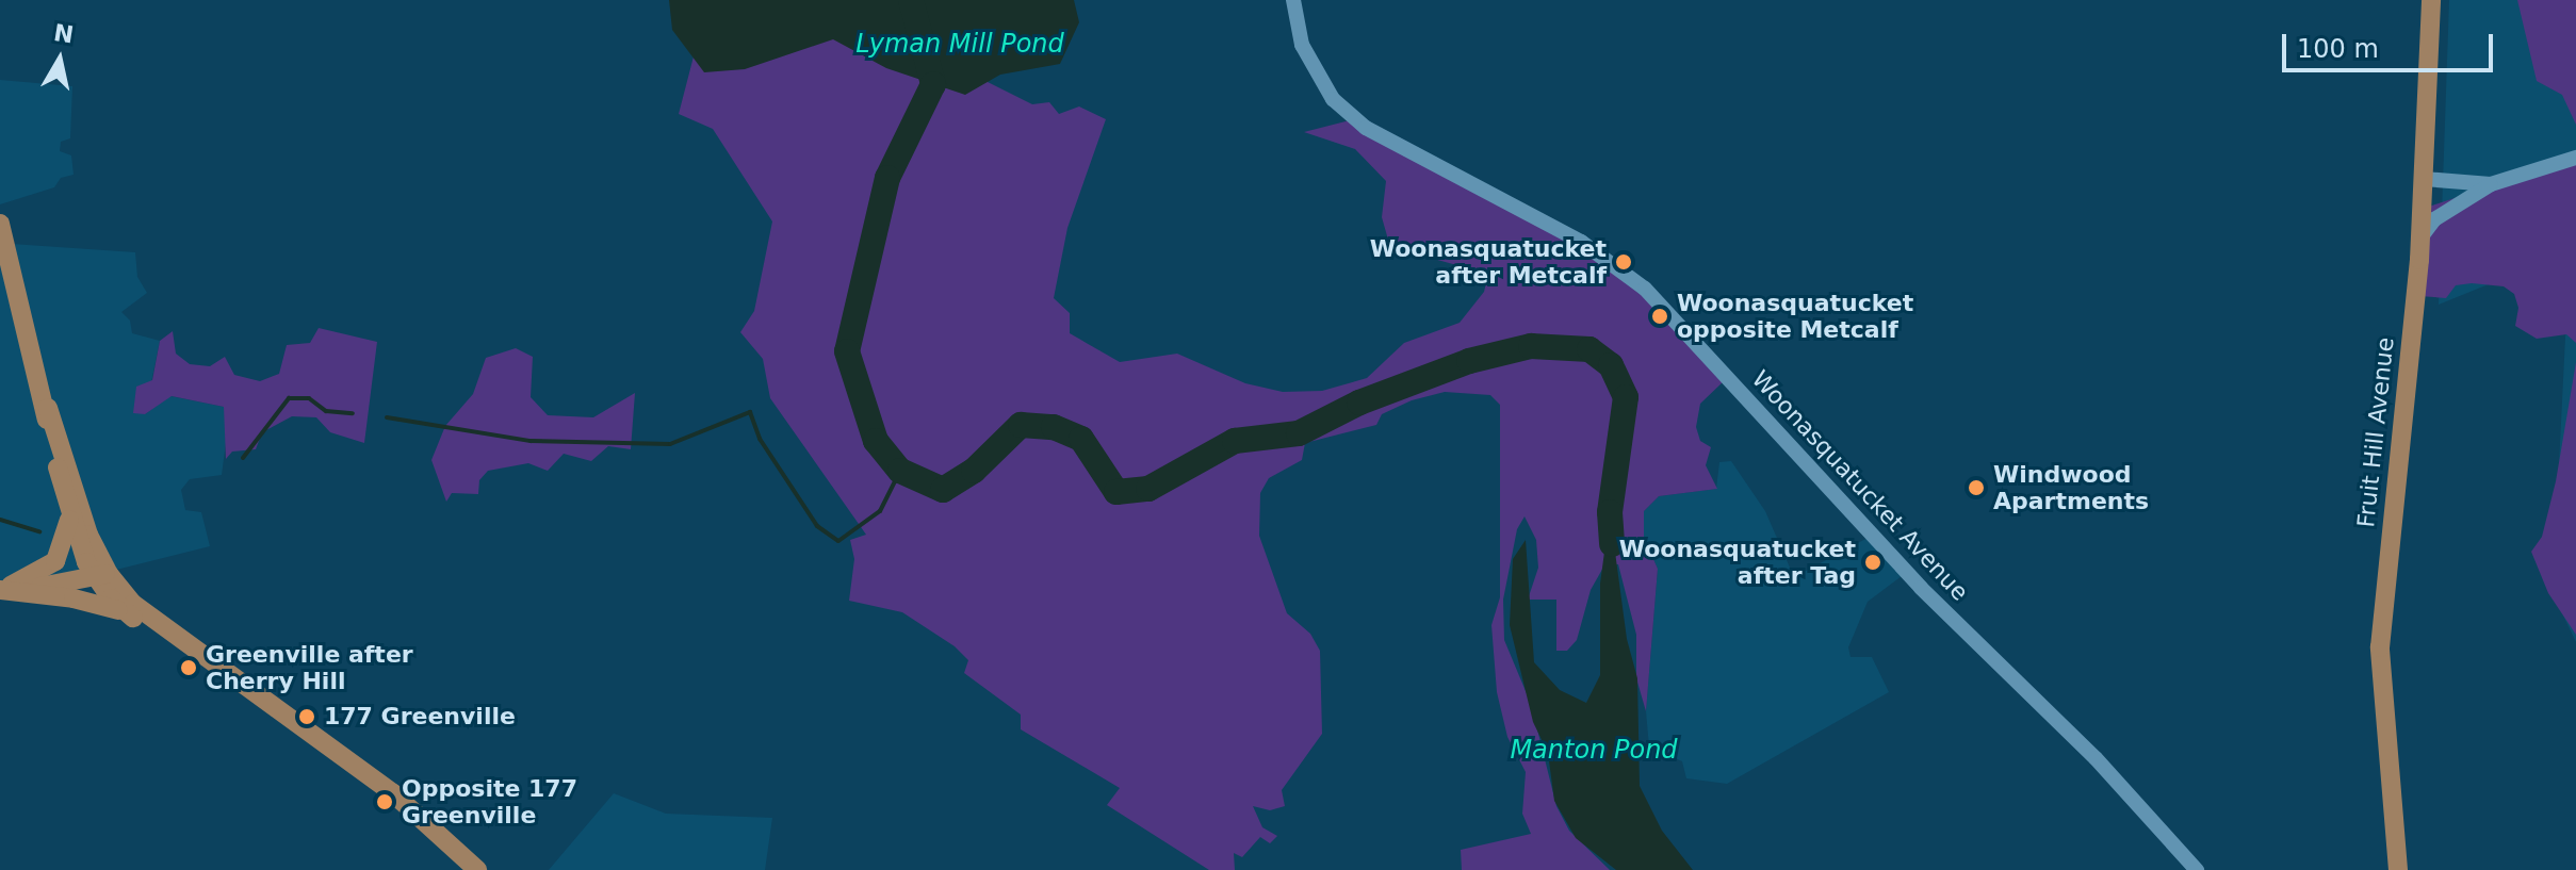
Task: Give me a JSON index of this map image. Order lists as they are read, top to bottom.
{
  "streets": {
    "main road": ["Fruit Hill Avenue"],
    "street": ["Woonasquatucket Avenue"]
  },
  "water": ["Lyman Mill Pond", "Manton Pond"],
  "places": [
    "Woonasquatucket after Metcalf",
    "Woonasquatucket opposite Metcalf",
    "Windwood Apartments",
    "Woonasquatucket after Tag",
    "Greenville after Cherry Hill",
    "177 Greenville",
    "Opposite 177 Greenville"
  ],
  "scale_bar": "100 m",
  "north": "top"
}
